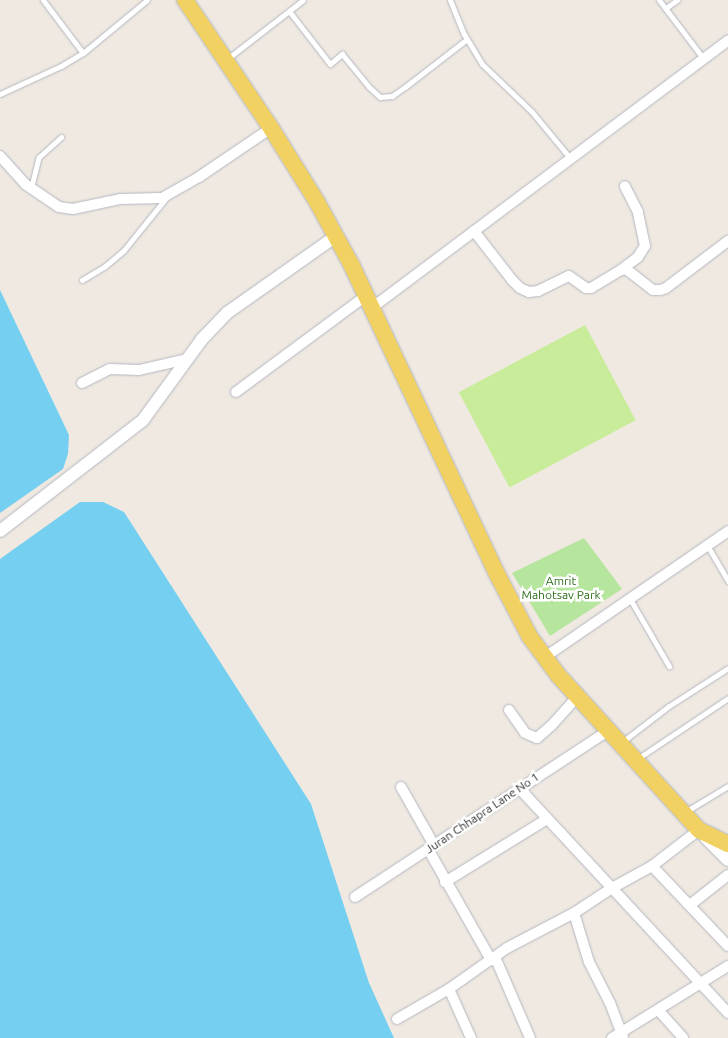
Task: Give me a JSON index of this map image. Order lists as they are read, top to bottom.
{
  "streets": {
    "street": ["Juran Chhapra Lane No 1"]
  },
  "parks": ["Amrit Mahotsav Park"]
}
